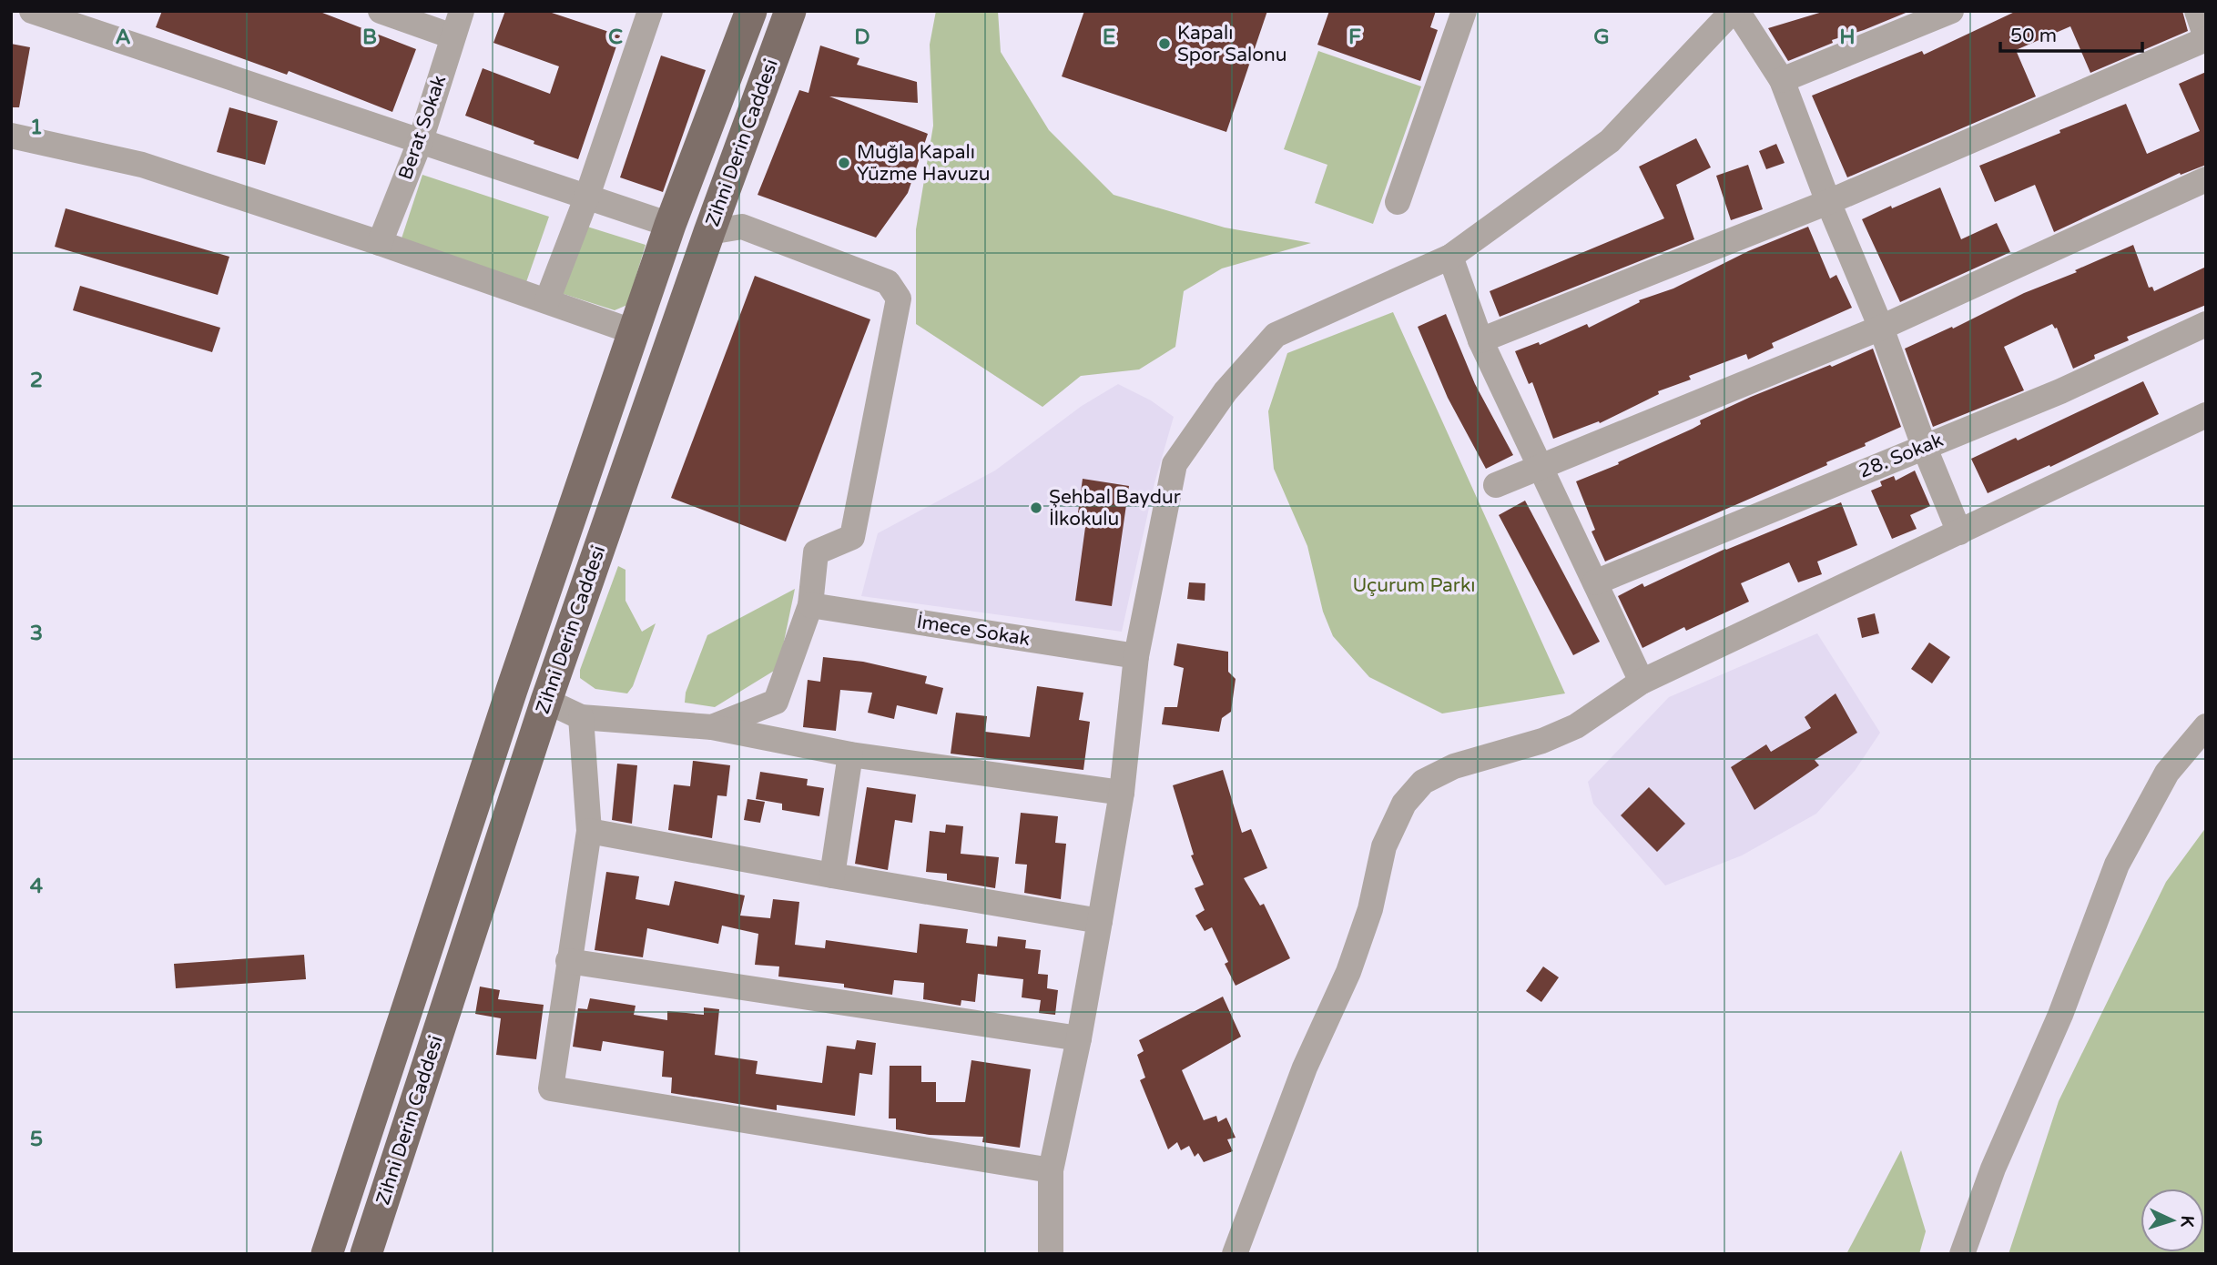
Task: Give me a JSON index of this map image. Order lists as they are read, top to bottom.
{
  "streets": {
    "main road": ["Zihni Derin Caddesi"],
    "street": ["Berat Sokak", "28. Sokak", "İmece Sokak"]
  },
  "parks": ["Uçurum Parkı"],
  "places": ["Kapalı Spor Salonu", "Muğla Kapalı Yüzme Havuzu", "Şehbal Baydur İlkokulu"],
  "scale_bar": "50 m",
  "north": "right",
  "grid": {
    "columns": [
      "A",
      "B",
      "C",
      "D",
      "E",
      "F",
      "G",
      "H"
    ],
    "rows": [
      "1",
      "2",
      "3",
      "4",
      "5"
    ]
  }
}
